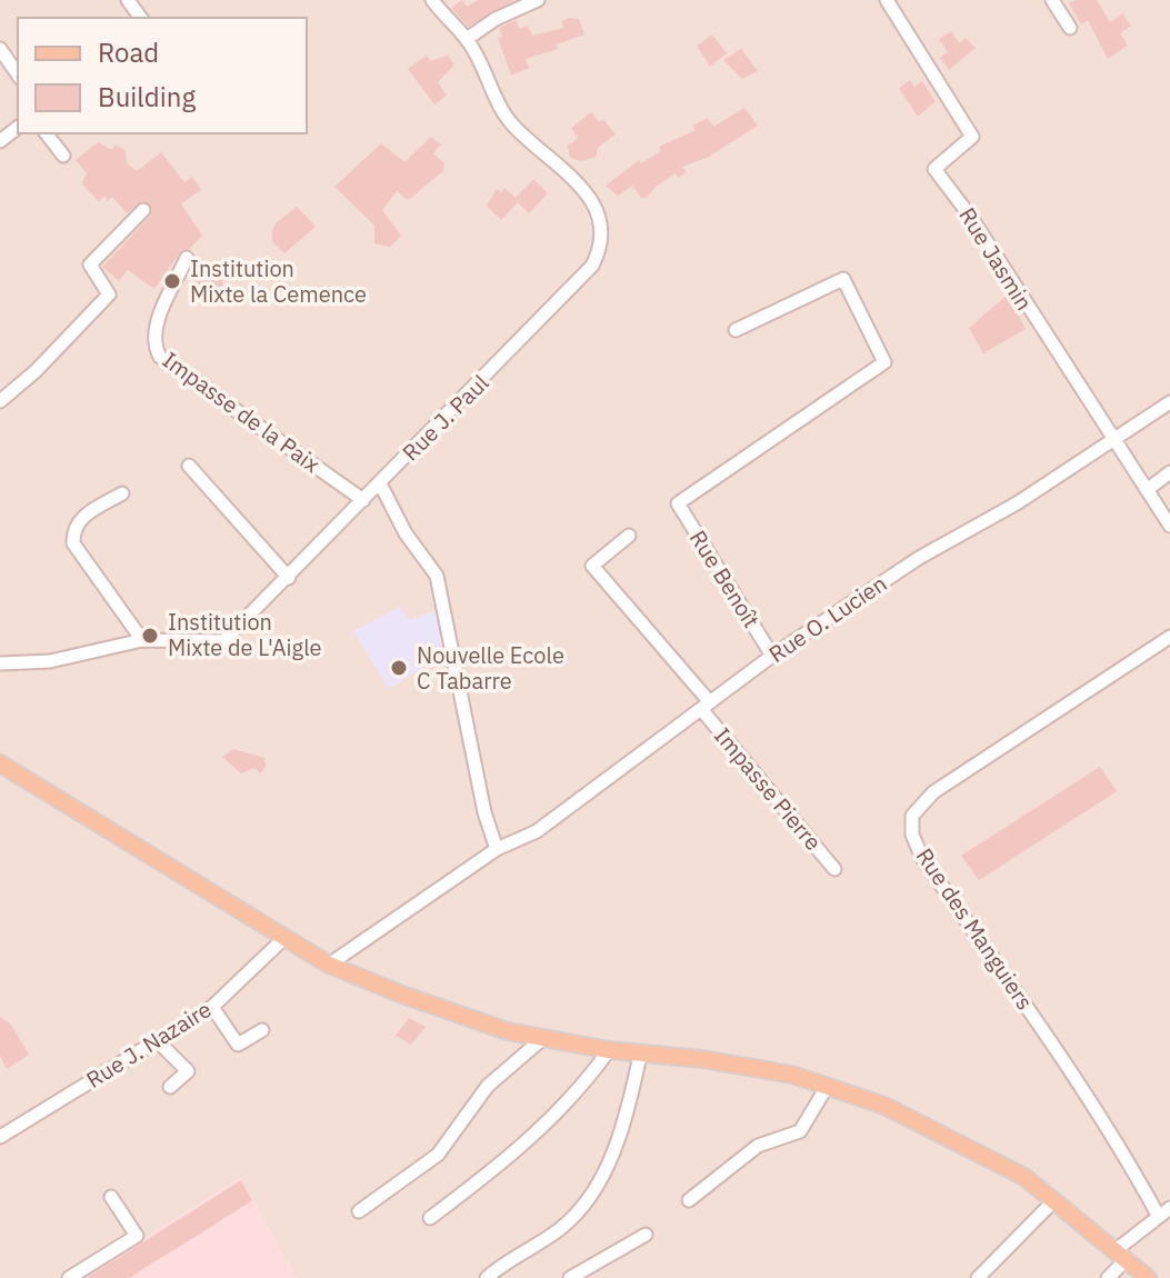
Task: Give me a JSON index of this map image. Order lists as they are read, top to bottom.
{
  "streets": {
    "street": [
      "Rue Jasmin",
      "Impasse de la Paix",
      "Rue J. Paul",
      "Rue Benoît",
      "Rue O. Lucien",
      "Impasse Pierre",
      "Rue des Manguiers",
      "Rue J. Nazaire"
    ]
  },
  "crossings": [
    ["Rue Jasmin", "Rue O. Lucien"],
    ["Impasse de la Paix", "Rue J. Paul"],
    ["Rue Benoît", "Rue O. Lucien"],
    ["Rue O. Lucien", "Impasse Pierre"]
  ],
  "places": ["Institution Mixte la Cemence", "Institution Mixte de L'Aigle", "Nouvelle Ecole C Tabarre"],
  "legend": ["Road", "Building"]
}
